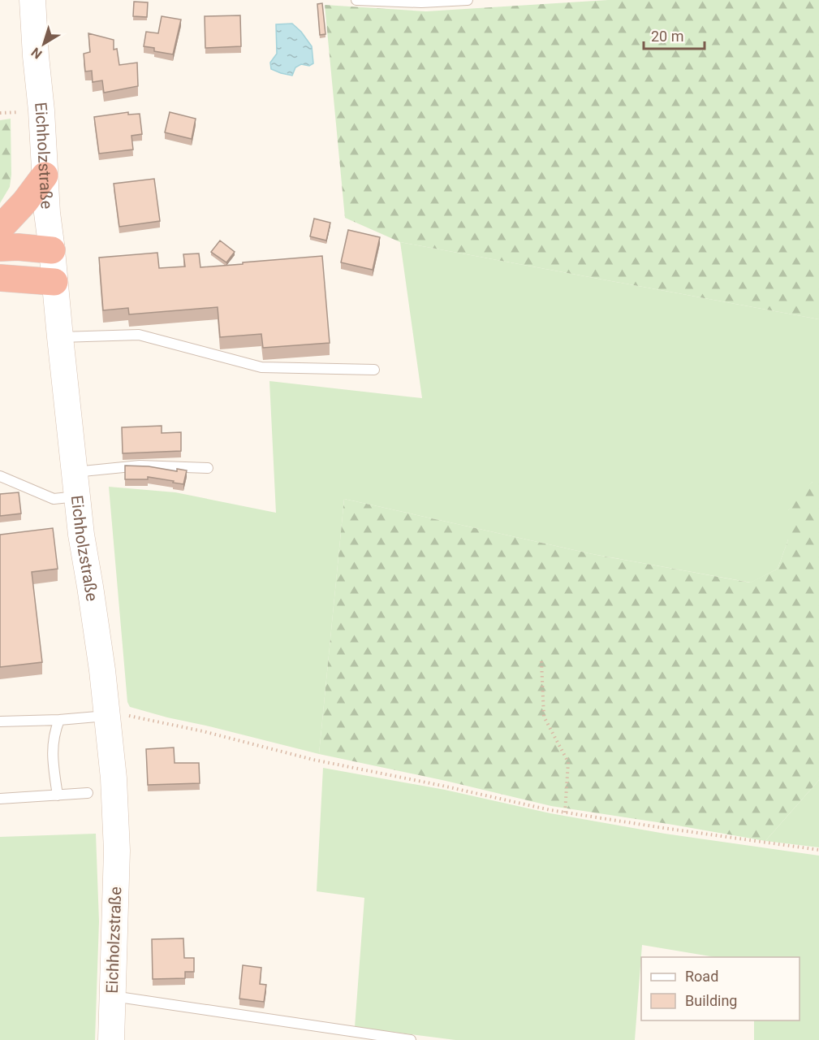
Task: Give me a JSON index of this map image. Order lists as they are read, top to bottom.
{
  "streets": {
    "main road": ["Eichholzstraße"]
  },
  "legend": ["Road", "Building"],
  "scale_bar": "20 m",
  "north": "bottom left"
}
